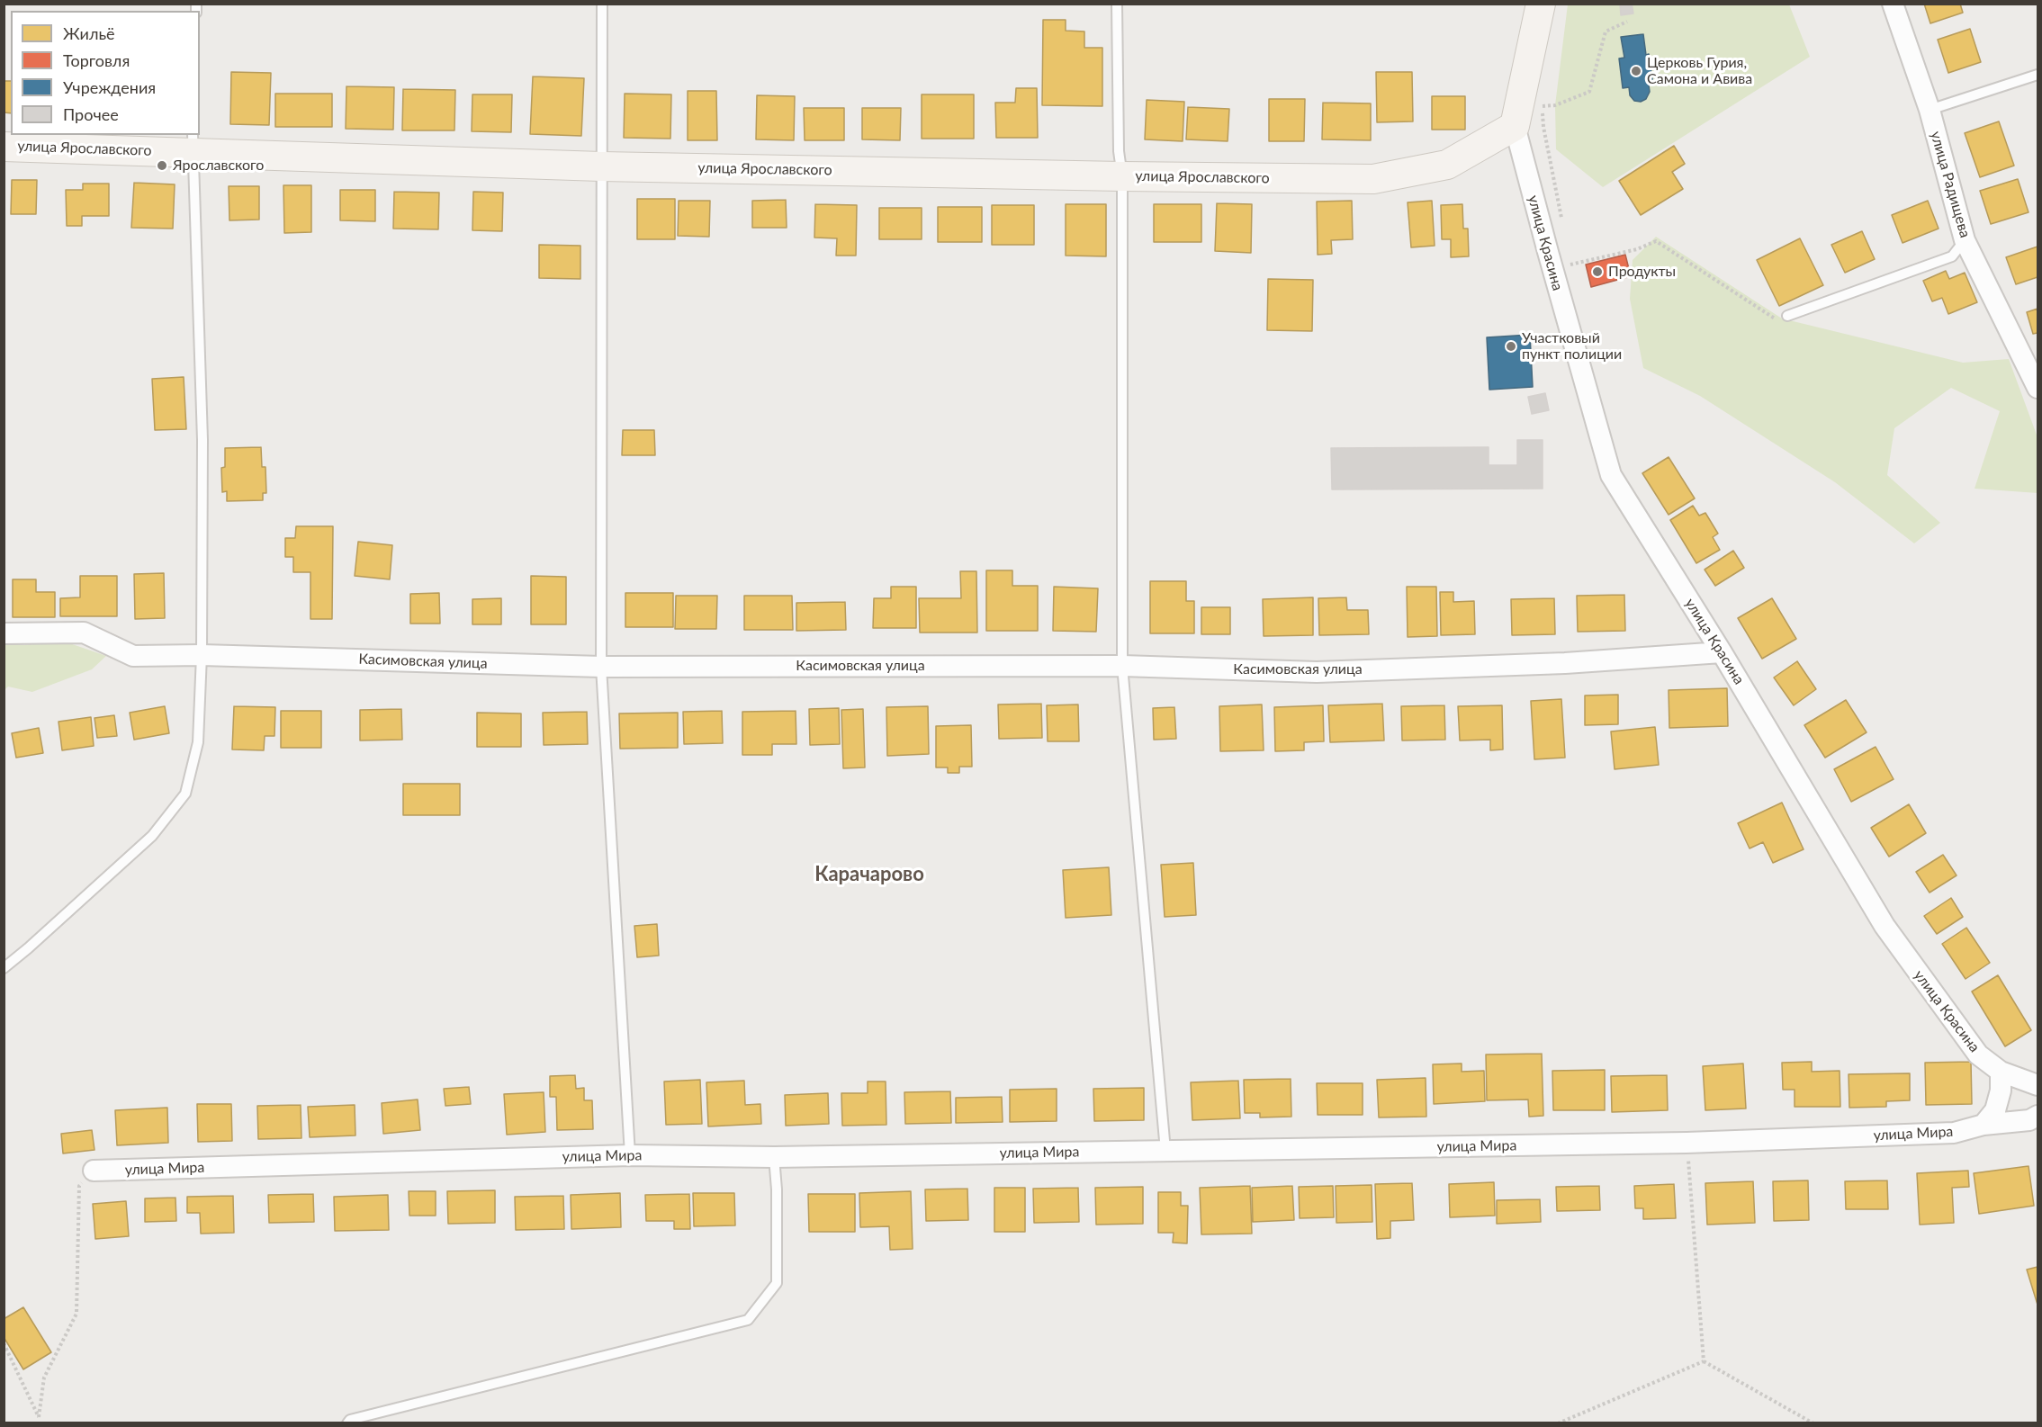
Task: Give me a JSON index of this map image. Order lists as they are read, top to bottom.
{
  "streets": {
    "street": [
      "улица Ярославского",
      "улица Радищева",
      "улица Красина",
      "Касимовская улица",
      "улица Мира"
    ]
  },
  "crossings": [
    ["улица Ярославского", "улица Красина"],
    ["улица Красина", "Касимовская улица"]
  ],
  "districts": ["Карачарово"],
  "places": [
    "Церковь Гурия, Самона и Авива",
    "Ярославского",
    "Продукты",
    "Участковый пункт полиции"
  ],
  "legend": [
    "Жильё",
    "Торговля",
    "Учреждения",
    "Прочее"
  ]
}
